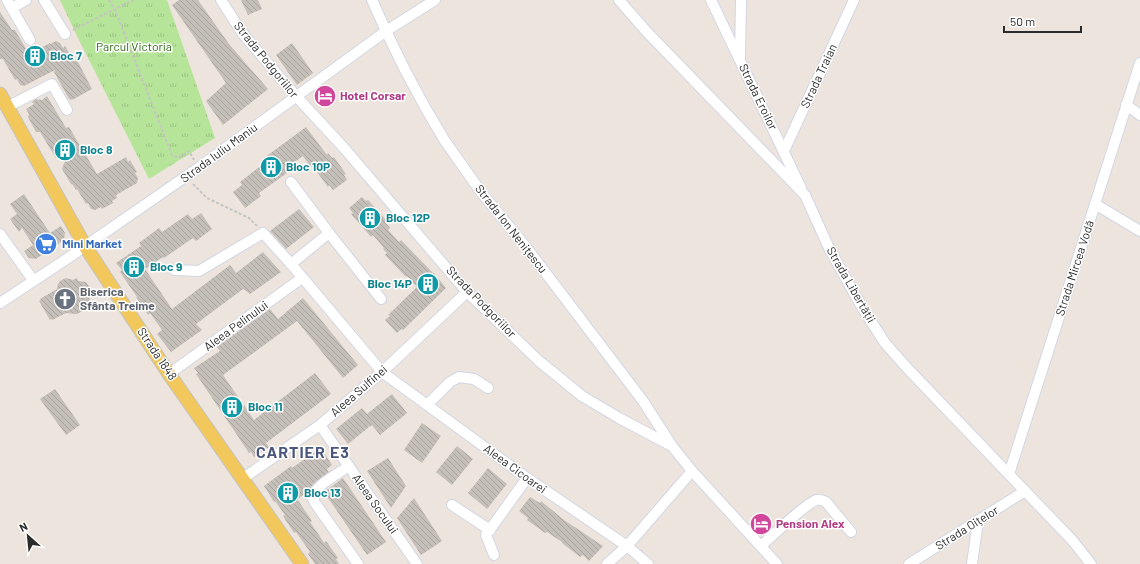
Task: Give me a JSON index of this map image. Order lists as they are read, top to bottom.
{
  "streets": {
    "main road": ["Strada 1848"],
    "street": [
      "Strada Podgoriilor",
      "Strada Traian",
      "Strada Eroilor",
      "Strada Iuliu Maniu",
      "Strada Ion Nenițescu",
      "Strada Mircea Vodă",
      "Strada Libertății",
      "Aleea Pelinului",
      "Aleea Sulfinei",
      "Aleea Cicoarei",
      "Aleea Socului",
      "Strada Oițelor"
    ]
  },
  "crossings": [
    ["Strada Podgoriilor", "Strada Iuliu Maniu"],
    ["Strada Podgoriilor", "Strada Ion Nenițescu"],
    ["Strada Podgoriilor", "Aleea Sulfinei"],
    ["Strada Traian", "Strada Eroilor"],
    ["Strada Eroilor", "Strada Libertății"],
    ["Strada Iuliu Maniu", "Strada Ion Nenițescu"],
    ["Strada Iuliu Maniu", "Strada 1848"],
    ["Strada Mircea Vodă", "Strada Libertății"],
    ["Strada Libertății", "Strada Oițelor"],
    ["Aleea Pelinului", "Strada 1848"],
    ["Strada 1848", "Aleea Sulfinei"],
    ["Aleea Sulfinei", "Aleea Cicoarei"],
    ["Aleea Sulfinei", "Aleea Socului"]
  ],
  "districts": ["CARTIER E3"],
  "parks": ["Parcul Victoria"],
  "places": {
    "building": [
      "Bloc 7",
      "Bloc 8",
      "Bloc 10P",
      "Bloc 12P",
      "Bloc 9",
      "Bloc 14P",
      "Bloc 11",
      "Bloc 13"
    ],
    "hotel": ["Hotel Corsar", "Pension Alex"],
    "supermarket": ["Mini Market"],
    "church": ["Biserica Sfânta Treime"]
  },
  "scale_bar": "50 m",
  "north": "top left"
}
